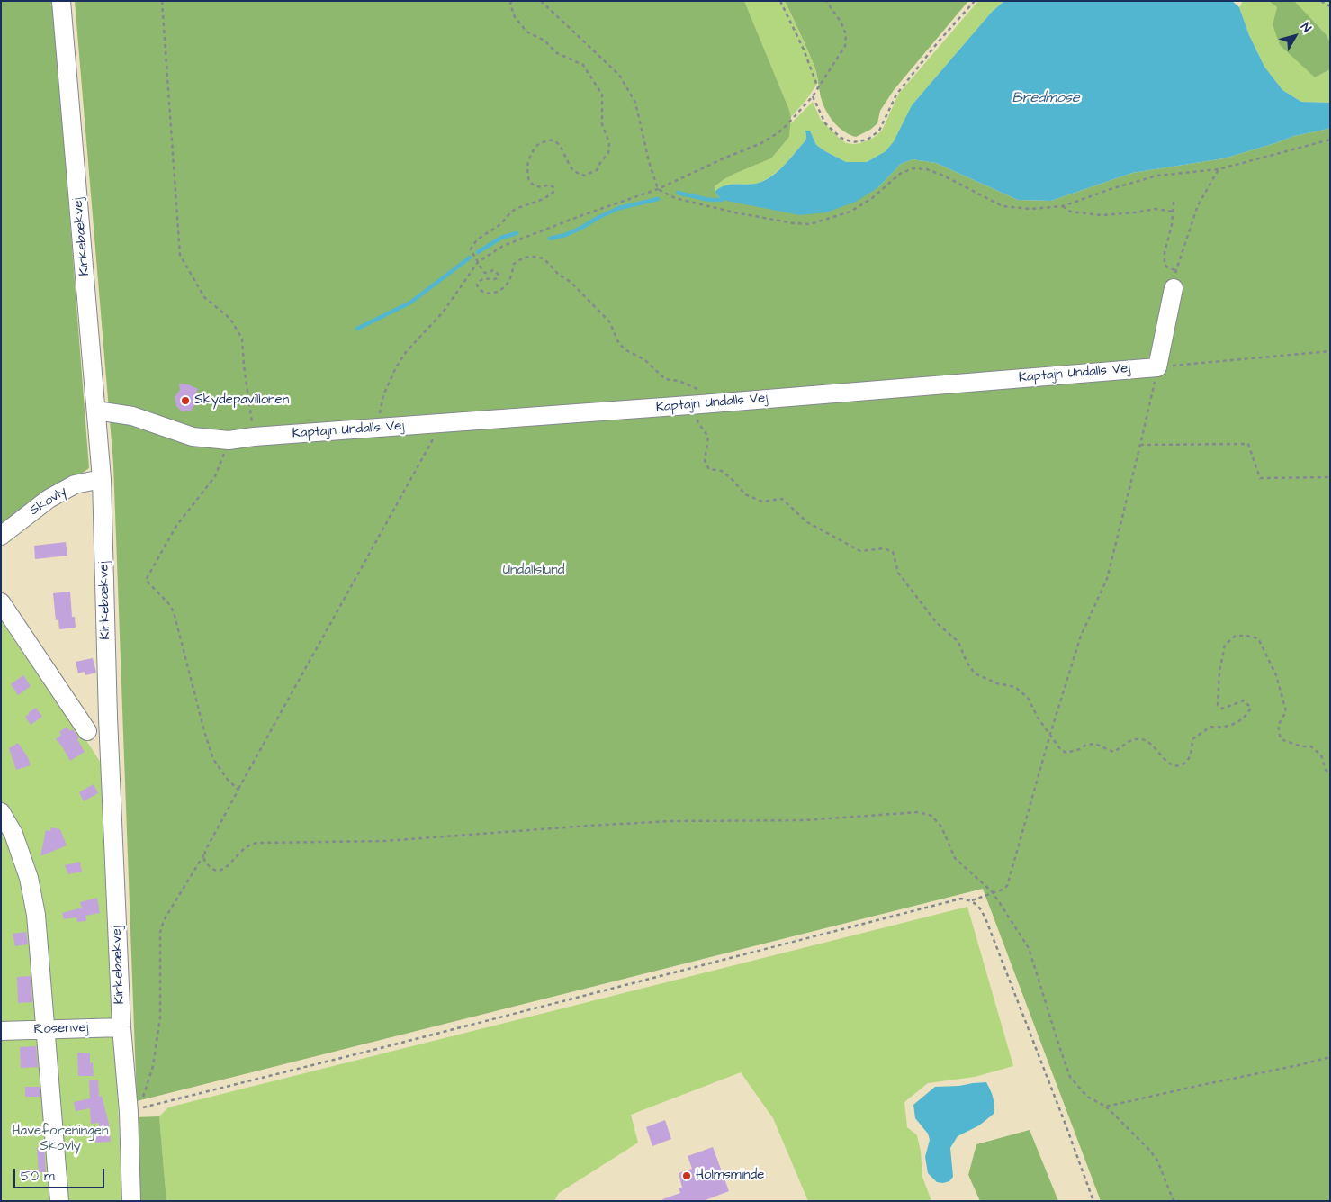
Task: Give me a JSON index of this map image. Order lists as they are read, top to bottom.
{
  "streets": {
    "street": [
      "Kirkebækvej",
      "Kaptajn Undalls Vej",
      "Skovly",
      "Rosenvej"
    ]
  },
  "crossings": [
    ["Kirkebækvej", "Kaptajn Undalls Vej"],
    ["Kirkebækvej", "Skovly"],
    ["Kirkebækvej", "Rosenvej"]
  ],
  "water": ["Bredmose"],
  "parks": ["Undallslund", "Haveforeningen Skovly"],
  "places": ["Skydepavillonen", "Holmsminde"],
  "scale_bar": "50 m",
  "north": "top right"
}
